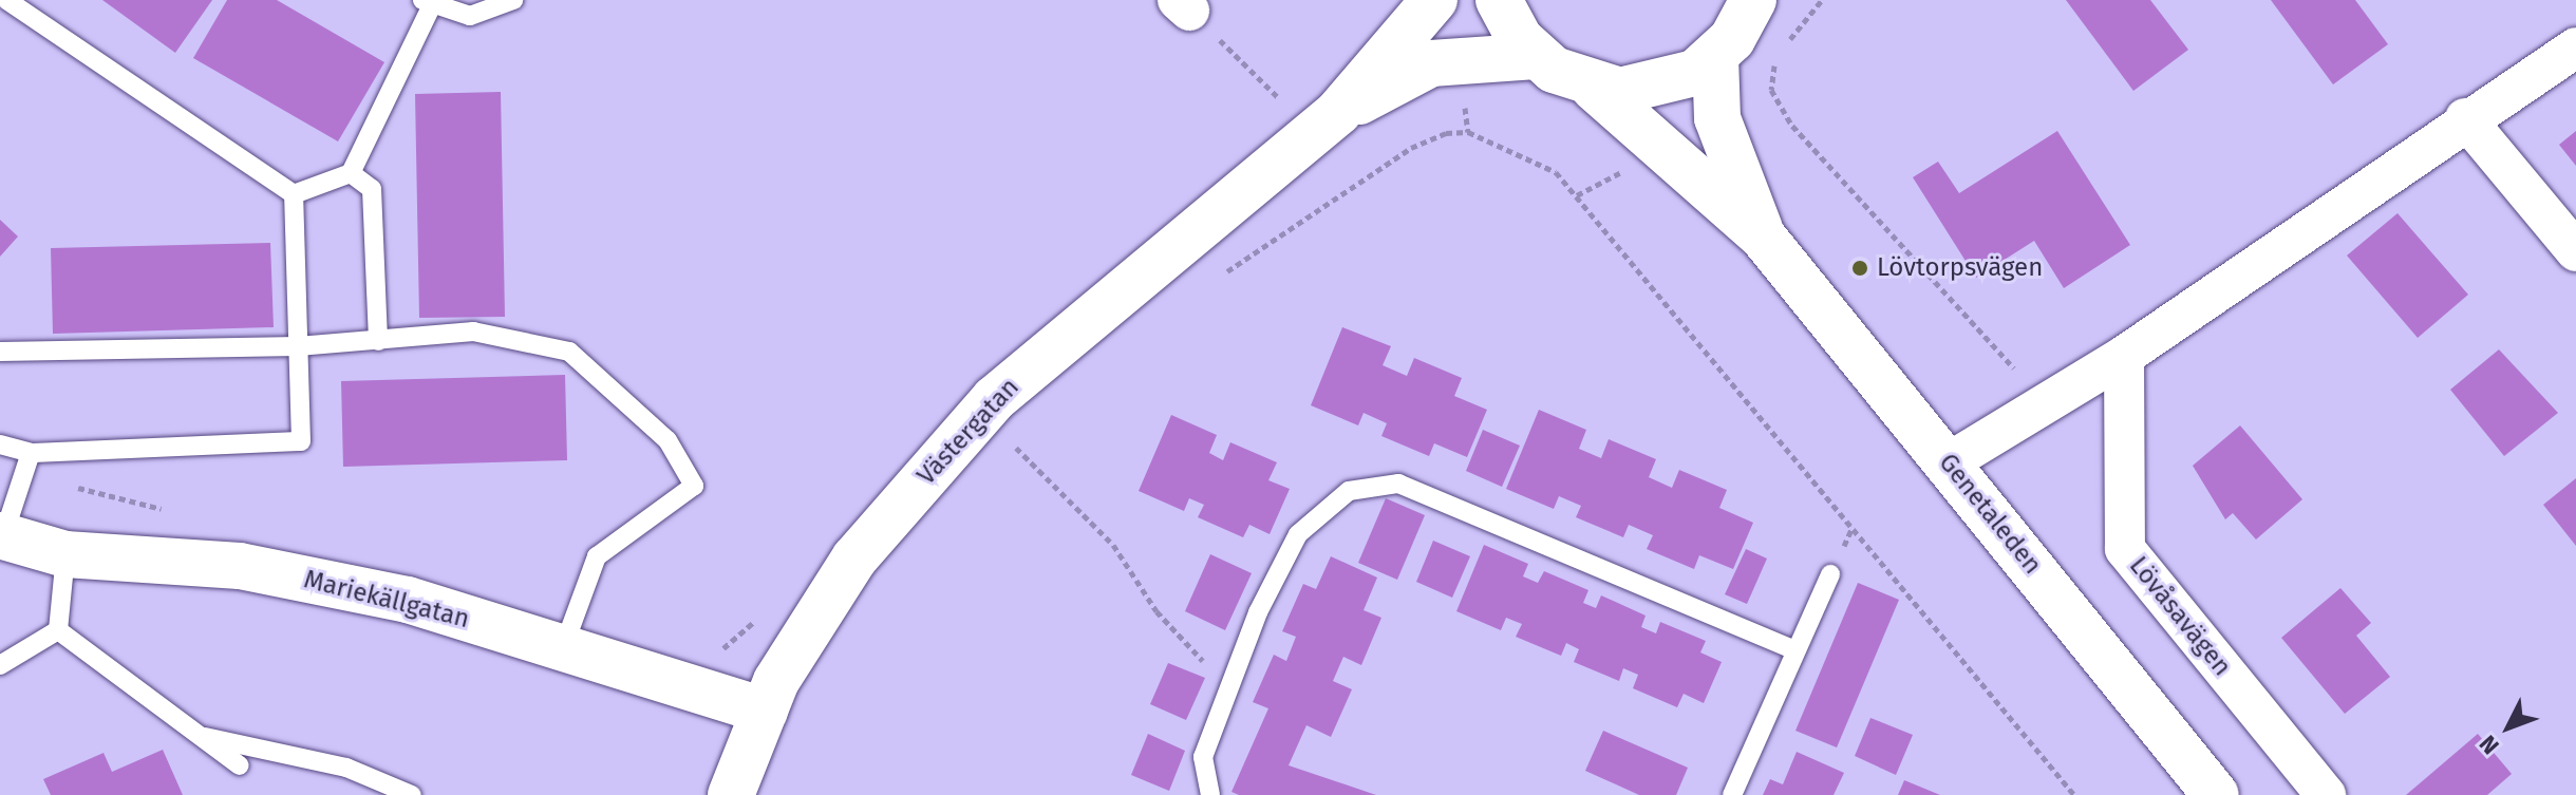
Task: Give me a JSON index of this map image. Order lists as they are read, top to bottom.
{
  "streets": {
    "street": [
      "Västergatan",
      "Genetaleden",
      "Mariekällgatan",
      "Lövåsavägen"
    ]
  },
  "crossings": [
    ["Västergatan", "Mariekällgatan"]
  ],
  "places": ["Lövtorpsvägen"],
  "north": "bottom left"
}
